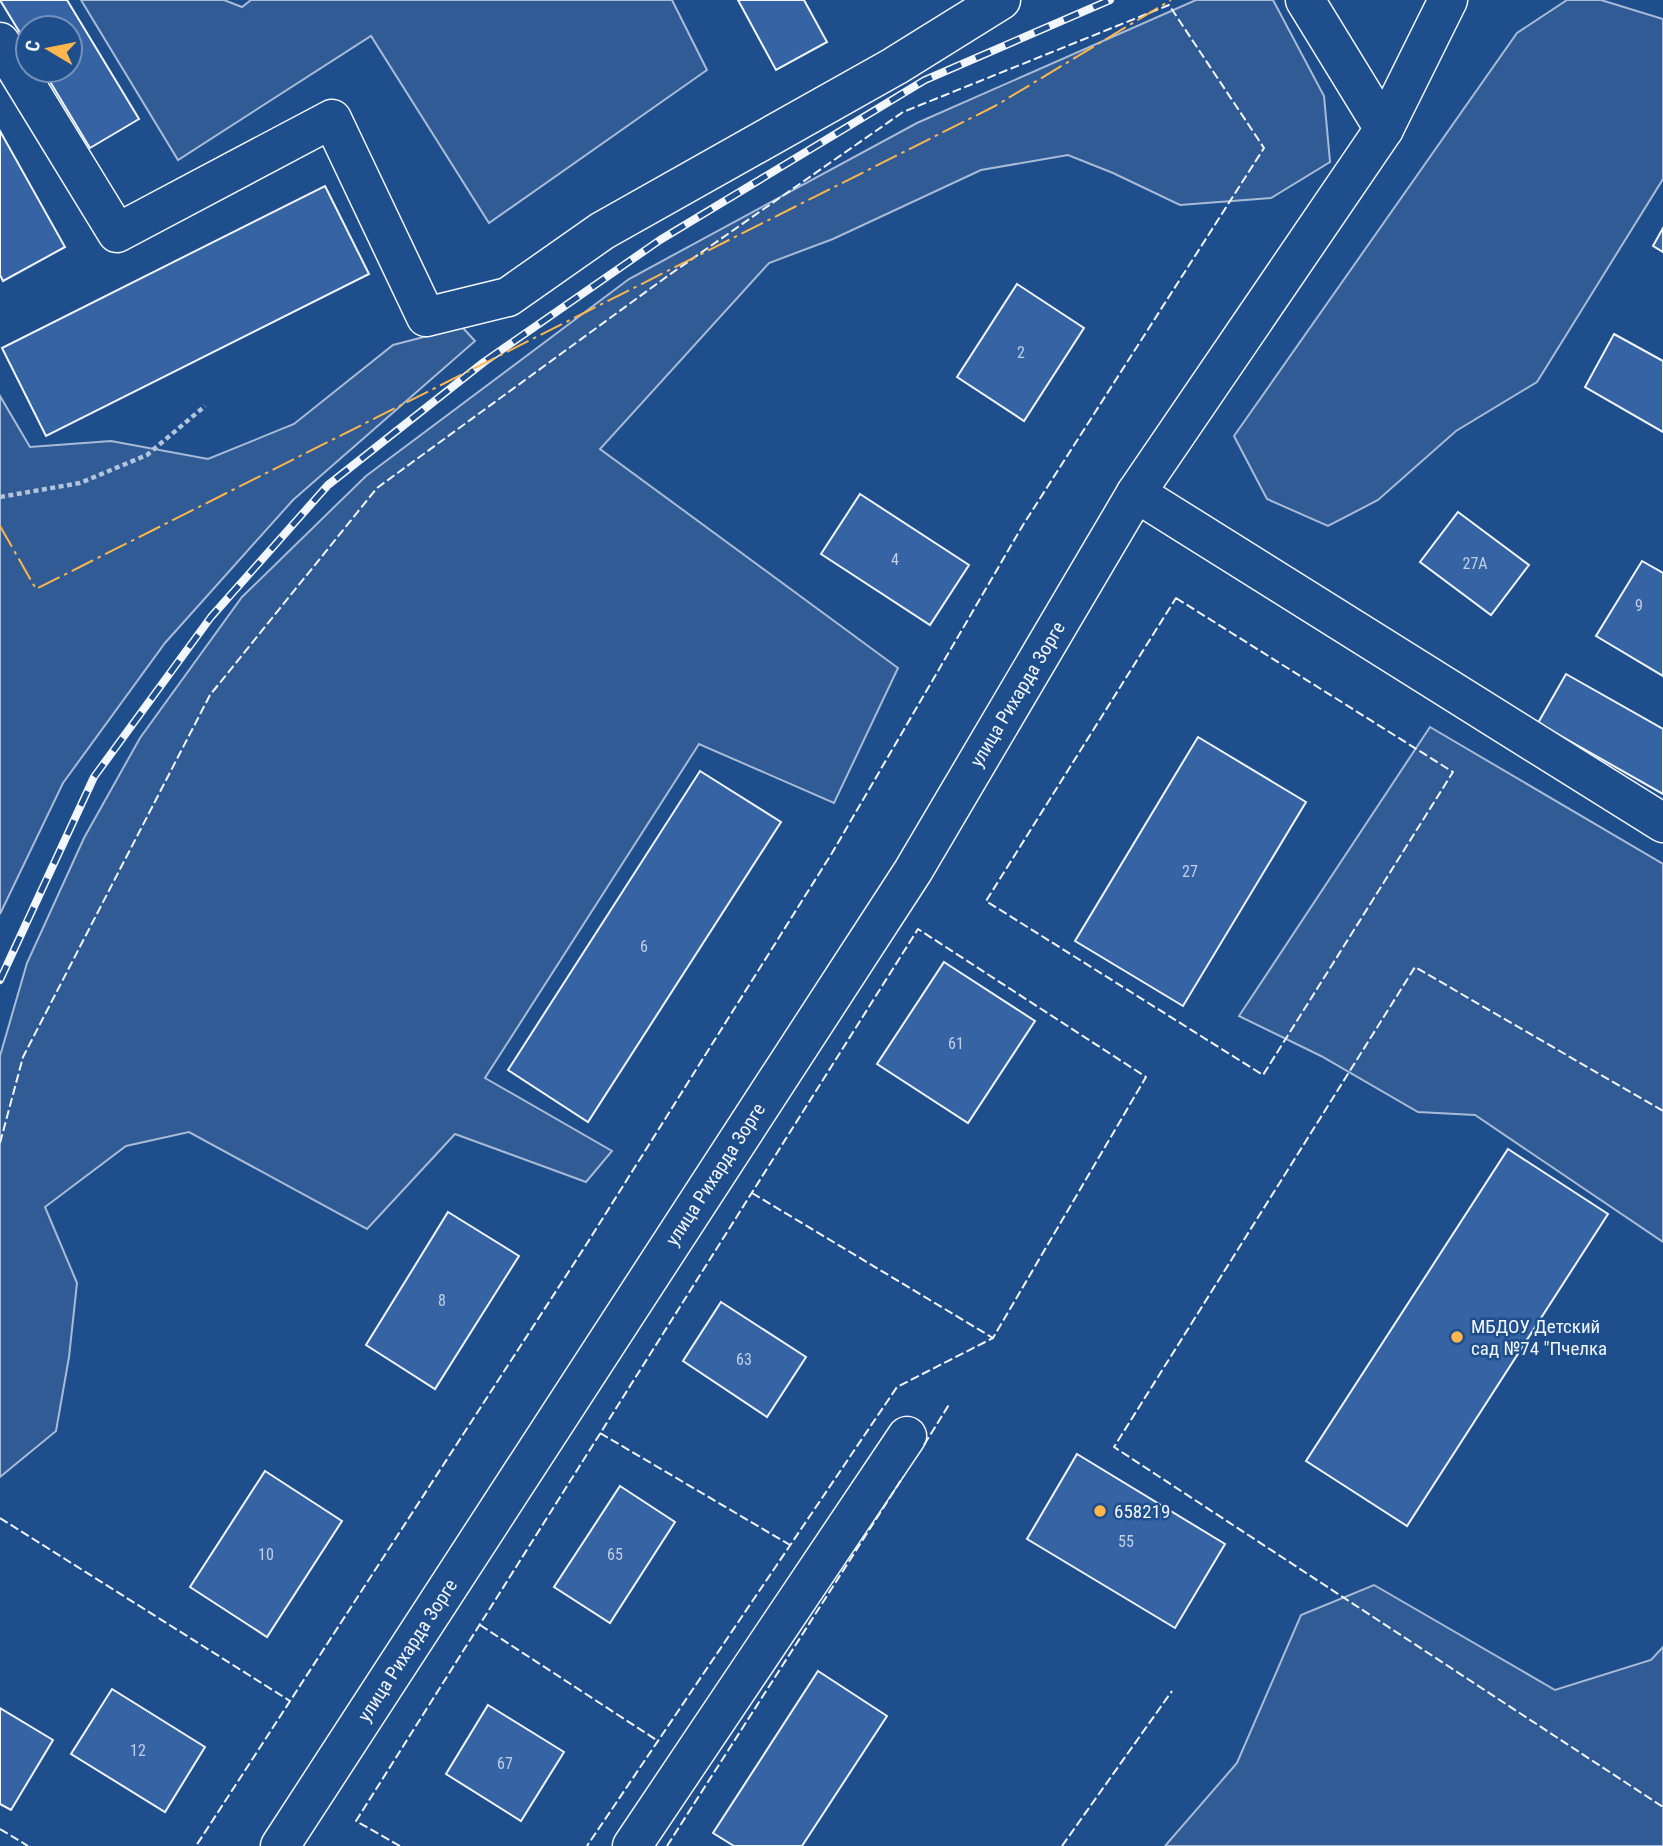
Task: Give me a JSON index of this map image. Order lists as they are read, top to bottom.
{
  "streets": {
    "street": ["улица Рихарда Зорге"]
  },
  "places": ["МБДОУ Детский сад №74 \"Пчелка", "658219"],
  "house_numbers": [
    "2",
    "4",
    "27А",
    "9",
    "27",
    "6",
    "61",
    "8",
    "63",
    "55",
    "10",
    "65",
    "12",
    "67"
  ],
  "north": "left"
}
